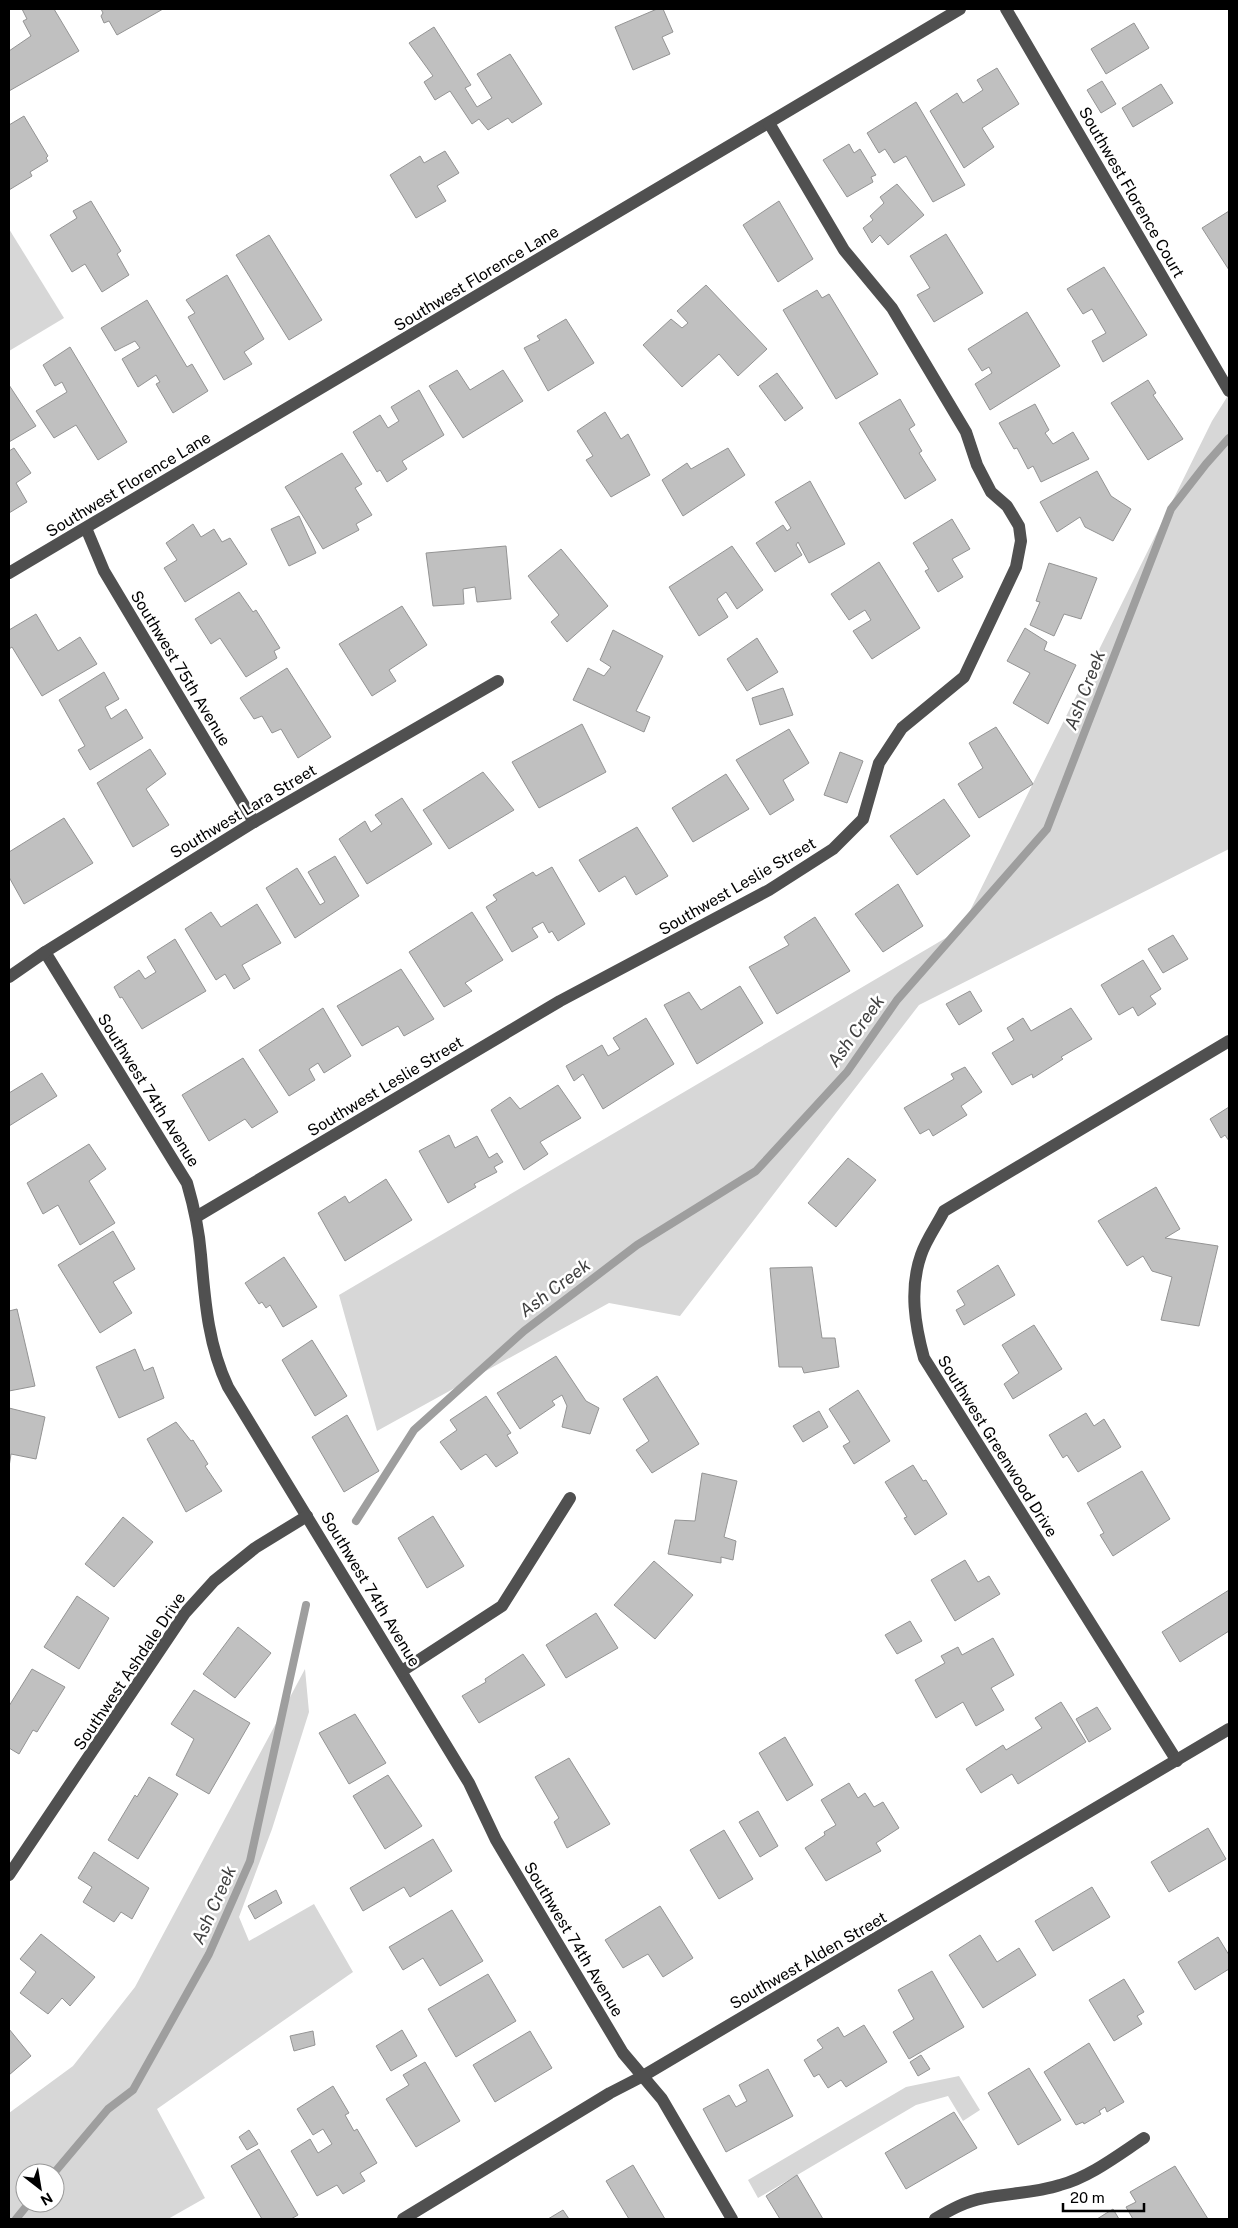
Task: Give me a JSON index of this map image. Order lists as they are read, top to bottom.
{
  "streets": {
    "street": [
      "Southwest Florence Court",
      "Southwest Florence Lane",
      "Southwest 75th Avenue",
      "Southwest Lara Street",
      "Southwest Leslie Street",
      "Southwest 74th Avenue",
      "Southwest Greenwood Drive",
      "Southwest Ashdale Drive",
      "Southwest Alden Street"
    ]
  },
  "crossings": [
    ["Southwest Florence Lane", "Southwest 75th Avenue"],
    ["Southwest Florence Lane", "Southwest Leslie Street"],
    ["Southwest 75th Avenue", "Southwest Lara Street"],
    ["Southwest Lara Street", "Southwest 74th Avenue"],
    ["Southwest Leslie Street", "Southwest 74th Avenue"],
    ["Southwest 74th Avenue", "Southwest Ashdale Drive"],
    ["Southwest 74th Avenue", "Southwest Alden Street"],
    ["Southwest Greenwood Drive", "Southwest Alden Street"]
  ],
  "water": ["Ash Creek"],
  "scale_bar": "20 m",
  "north": "bottom right"
}
